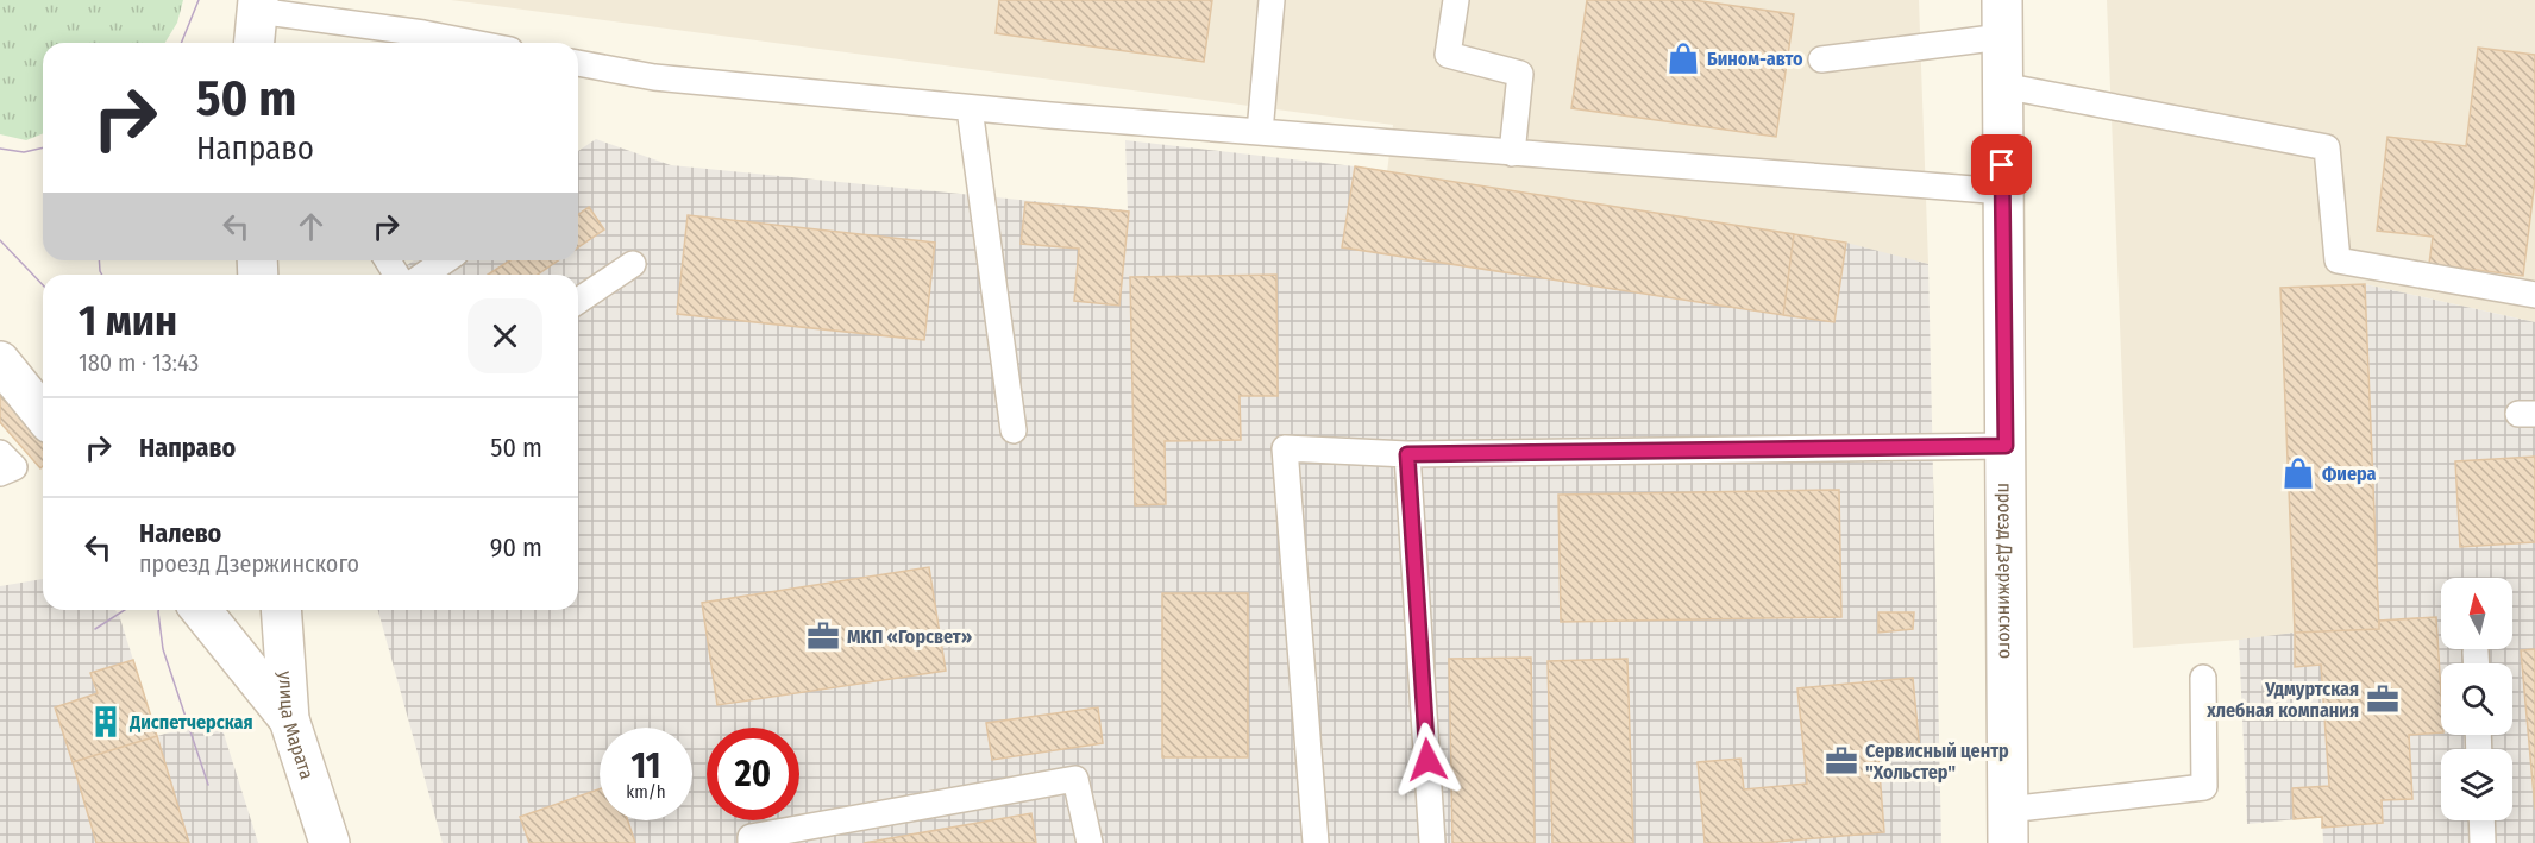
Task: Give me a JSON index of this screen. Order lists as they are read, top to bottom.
{
  "streets": {
    "street": ["проезд Дзержинского", "улица Марата"]
  },
  "places": {
    "shop": ["Бином-авто", "Фиера"],
    "office": ["МКП «Горсвет»", "Удмуртская хлебная компания", "Сервисный центр \"Хольстер\""],
    "building": ["Диспетчерская"]
  },
  "north": "top",
  "page": {
    "turn": ["50 m", "Направо"],
    "heading": ["1 мин", "180 m · 13:43"],
    "list": [
      {
        "name": "Направо",
        "value": "50 m"
      },
      {
        "name": "Налево",
        "note": "проезд Дзержинского",
        "value": "90 m"
      }
    ],
    "speed": "11 km/h",
    "limit": "20"
  }
}
